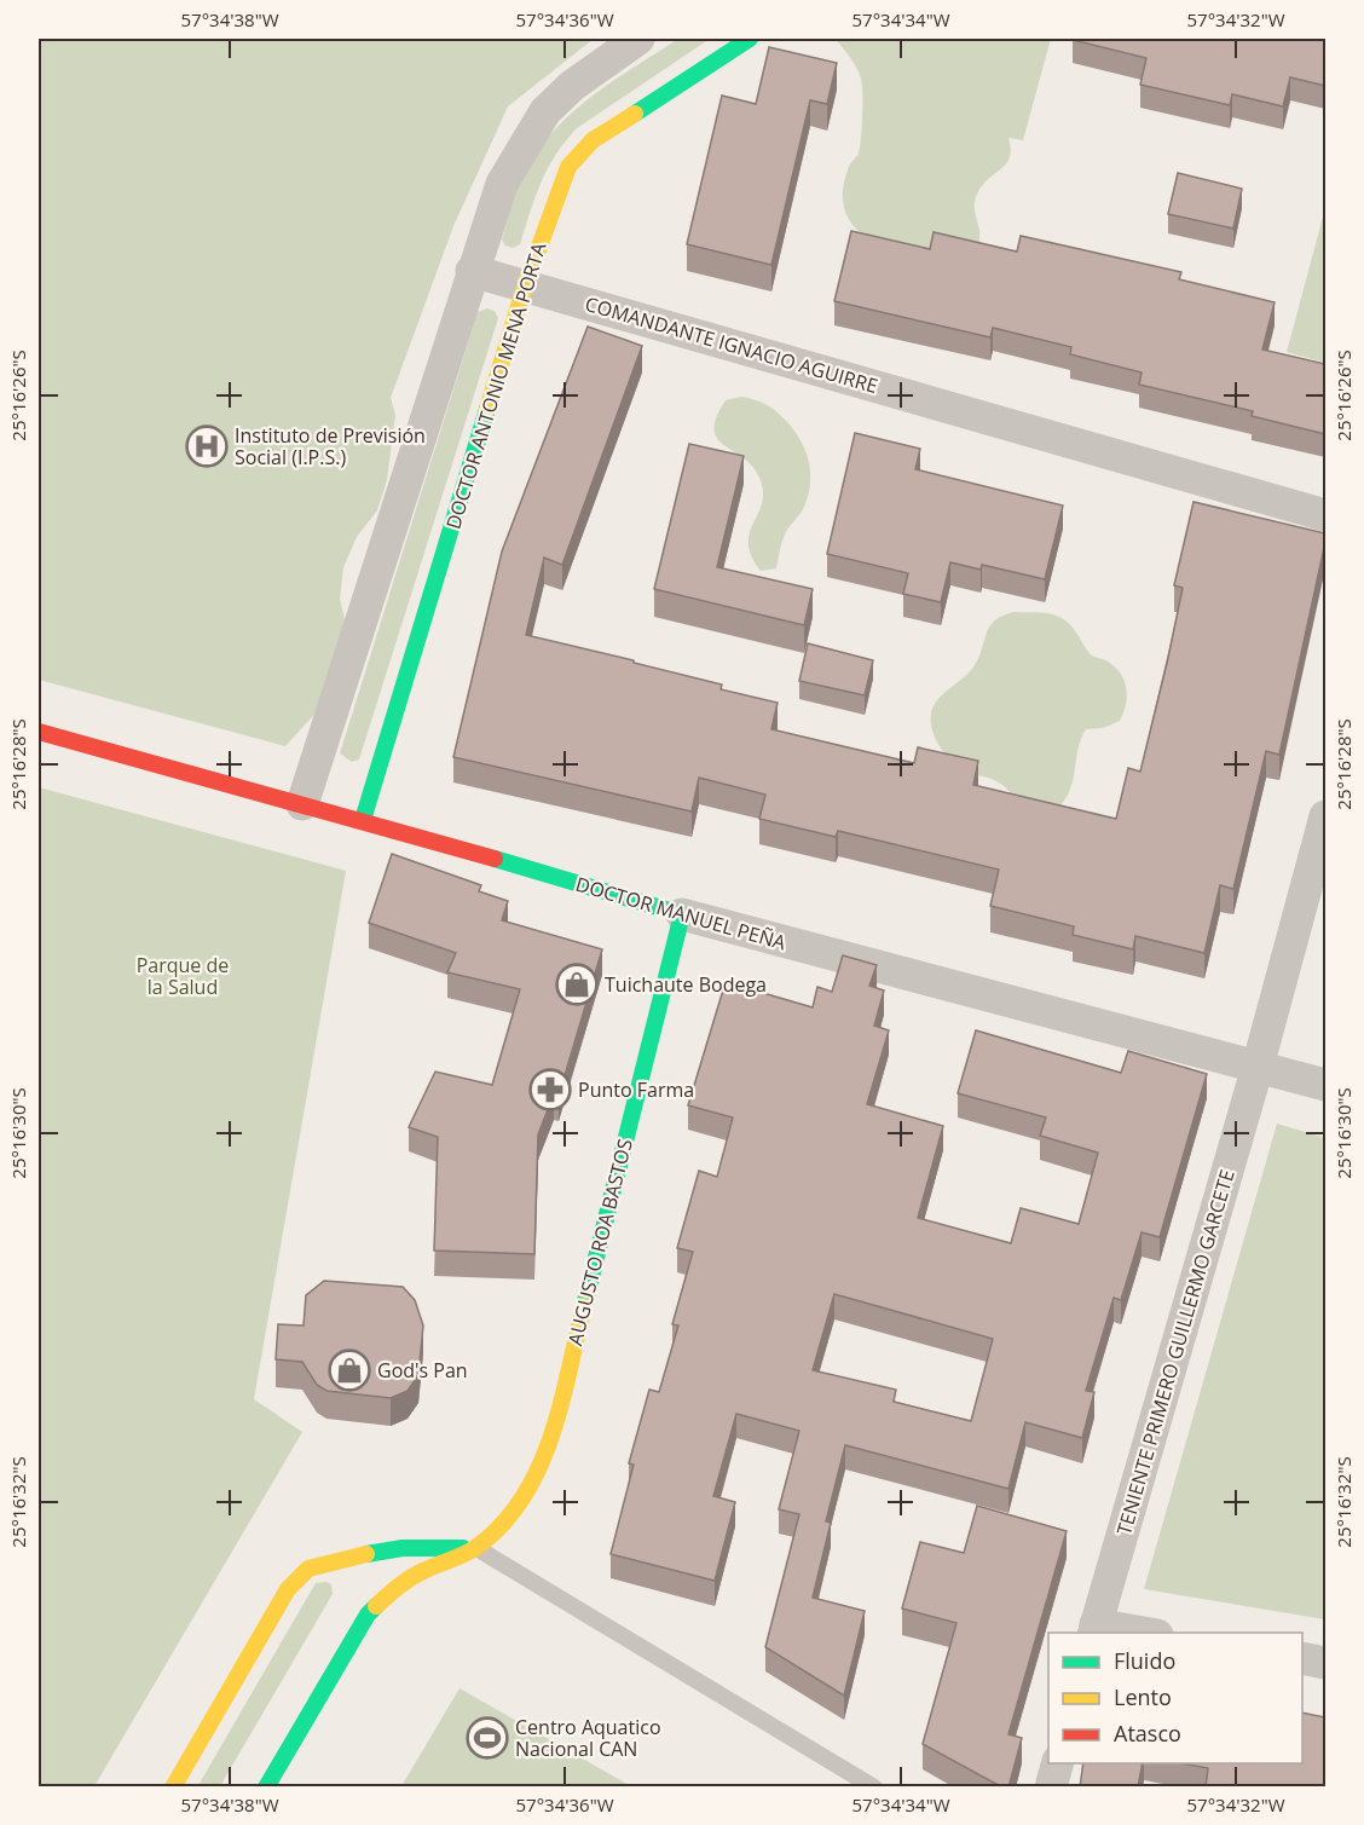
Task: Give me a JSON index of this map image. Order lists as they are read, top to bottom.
{
  "streets": {
    "street": [
      "COMANDANTE IGNACIO AGUIRRE",
      "DOCTOR ANTONIO MENA PORTA",
      "DOCTOR MANUEL PEÑA",
      "AUGUSTO ROA BASTOS",
      "TENIENTE PRIMERO GUILLERMO GARCETE"
    ]
  },
  "crossings": [
    ["COMANDANTE IGNACIO AGUIRRE", "DOCTOR ANTONIO MENA PORTA"],
    ["DOCTOR ANTONIO MENA PORTA", "DOCTOR MANUEL PEÑA"],
    ["DOCTOR MANUEL PEÑA", "AUGUSTO ROA BASTOS"],
    ["DOCTOR MANUEL PEÑA", "TENIENTE PRIMERO GUILLERMO GARCETE"]
  ],
  "parks": ["Parque de la Salud"],
  "places": {
    "hospital": ["Instituto de Previsión Social (I.P.S.)"],
    "shop": ["Tuichaute Bodega", "God's Pan"],
    "pharmacy": ["Punto Farma"],
    "sports": ["Centro Aquatico Nacional CAN"]
  },
  "legend": ["Fluido", "Lento", "Atasco"],
  "coordinates": [
    "57°34'38\"W",
    "57°34'36\"W",
    "57°34'34\"W",
    "57°34'32\"W",
    "25°16'26\"S",
    "25°16'28\"S",
    "25°16'30\"S",
    "25°16'32\"S"
  ]
}
